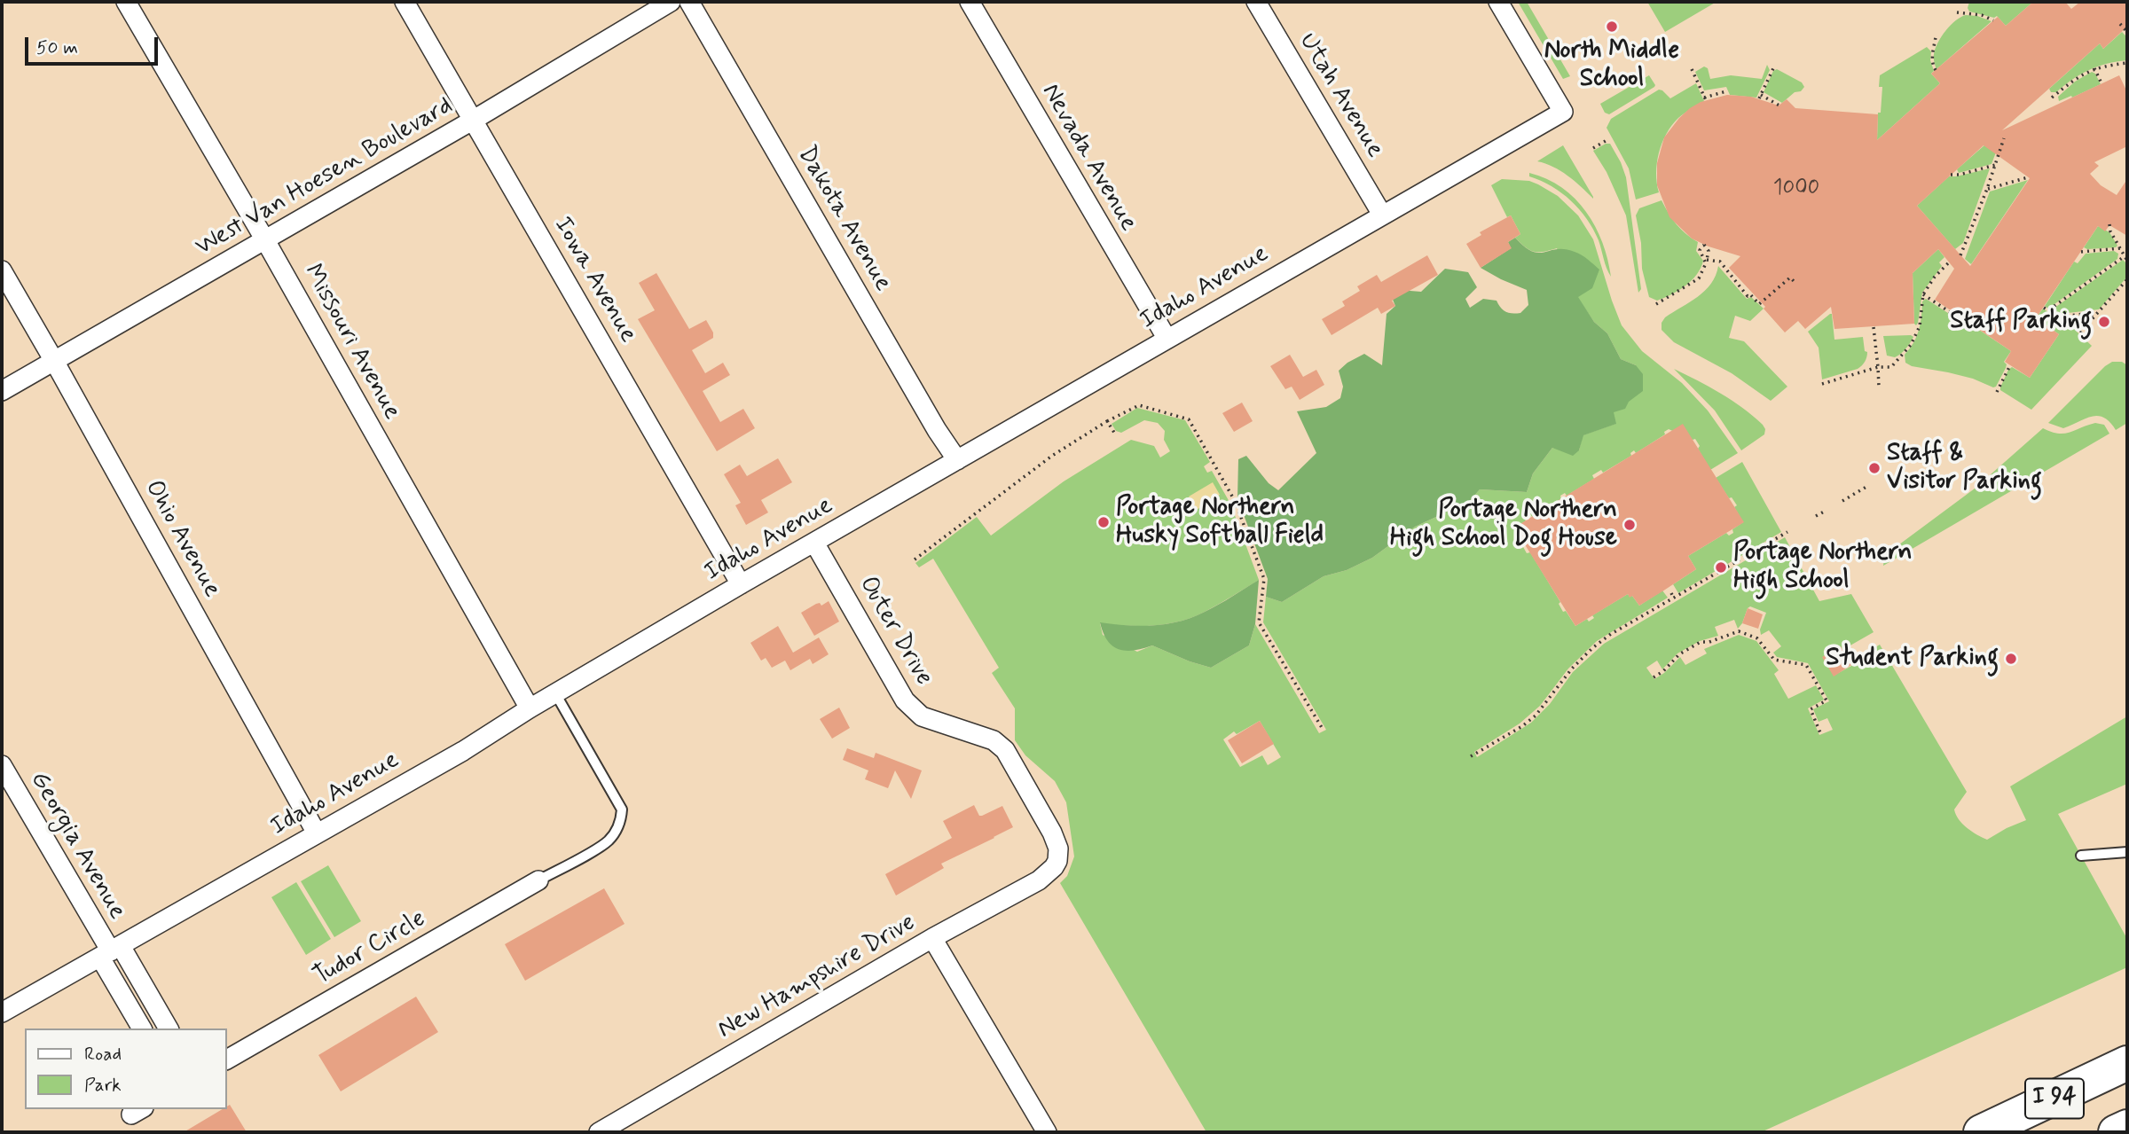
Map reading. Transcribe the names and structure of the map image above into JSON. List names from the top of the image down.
{
  "streets": {
    "highway": ["I 94"],
    "street": [
      "Utah Avenue",
      "Nevada Avenue",
      "West Van Hoesen Boulevard",
      "Dakota Avenue",
      "Iowa Avenue",
      "Idaho Avenue",
      "Missouri Avenue",
      "Ohio Avenue",
      "Outer Drive",
      "Georgia Avenue",
      "Tudor Circle",
      "New Hampshire Drive"
    ]
  },
  "crossings": [
    ["Utah Avenue", "Idaho Avenue"],
    ["Nevada Avenue", "Idaho Avenue"],
    ["West Van Hoesen Boulevard", "Iowa Avenue"],
    ["West Van Hoesen Boulevard", "Missouri Avenue"],
    ["West Van Hoesen Boulevard", "Ohio Avenue"],
    ["Dakota Avenue", "Idaho Avenue"],
    ["Iowa Avenue", "Idaho Avenue"],
    ["Idaho Avenue", "Missouri Avenue"],
    ["Idaho Avenue", "Ohio Avenue"],
    ["Idaho Avenue", "Outer Drive"],
    ["Idaho Avenue", "Georgia Avenue"],
    ["Outer Drive", "New Hampshire Drive"]
  ],
  "places": [
    "North Middle School",
    "Staff Parking",
    "Staff & Visitor Parking",
    "Portage Northern Husky Softball Field",
    "Portage Northern High School Dog House",
    "Portage Northern High School",
    "Student Parking"
  ],
  "house_numbers": ["1000"],
  "legend": ["Road", "Park"],
  "scale_bar": "50 m"
}
